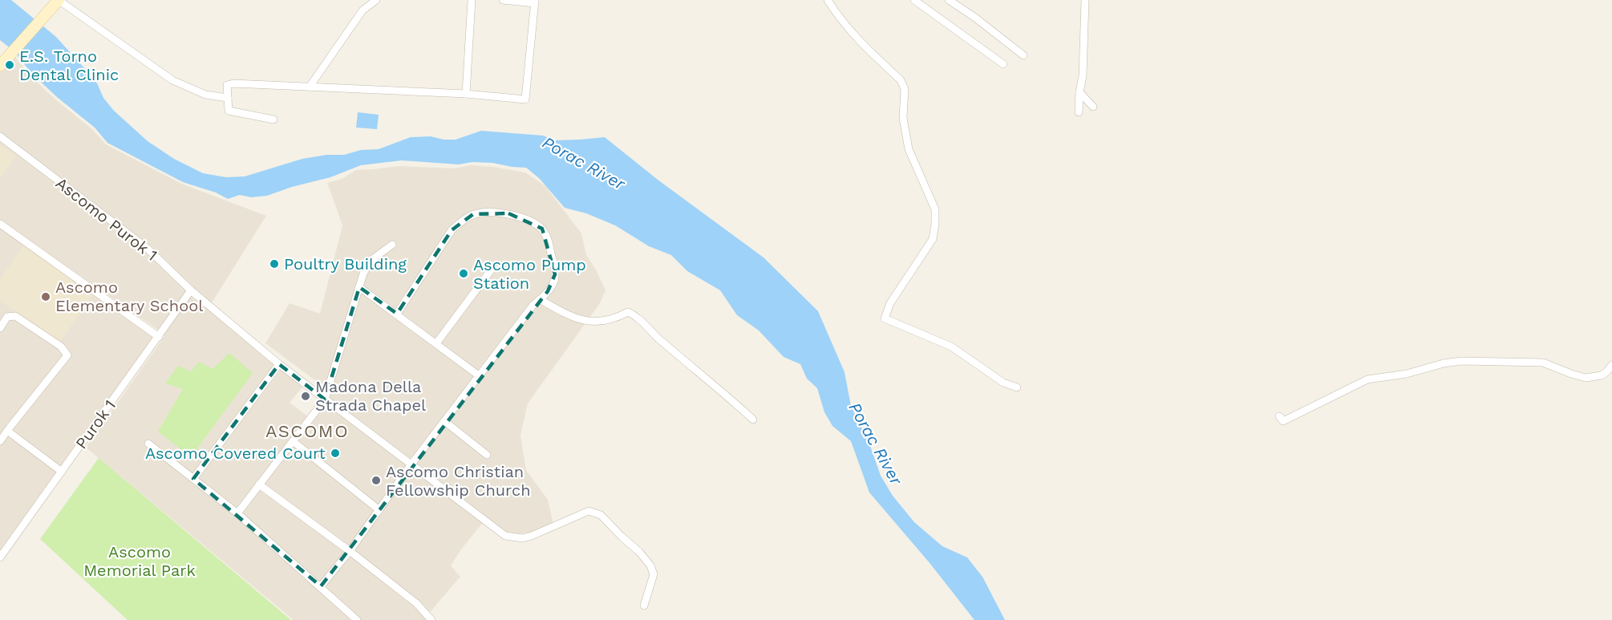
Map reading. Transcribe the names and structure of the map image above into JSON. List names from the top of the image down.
{
  "streets": {
    "street": ["Ascomo Purok 1", "Purok 1"]
  },
  "crossings": [
    ["Ascomo Purok 1", "Purok 1"]
  ],
  "districts": ["ASCOMO"],
  "water": ["Porac River"],
  "parks": ["Ascomo Memorial Park"],
  "places": [
    "E.S. Torno Dental Clinic",
    "Poultry Building",
    "Ascomo Pump Station",
    "Ascomo Elementary School",
    "Madona Della Strada Chapel",
    "Ascomo Covered Court",
    "Ascomo Christian Fellowship Church"
  ]
}
